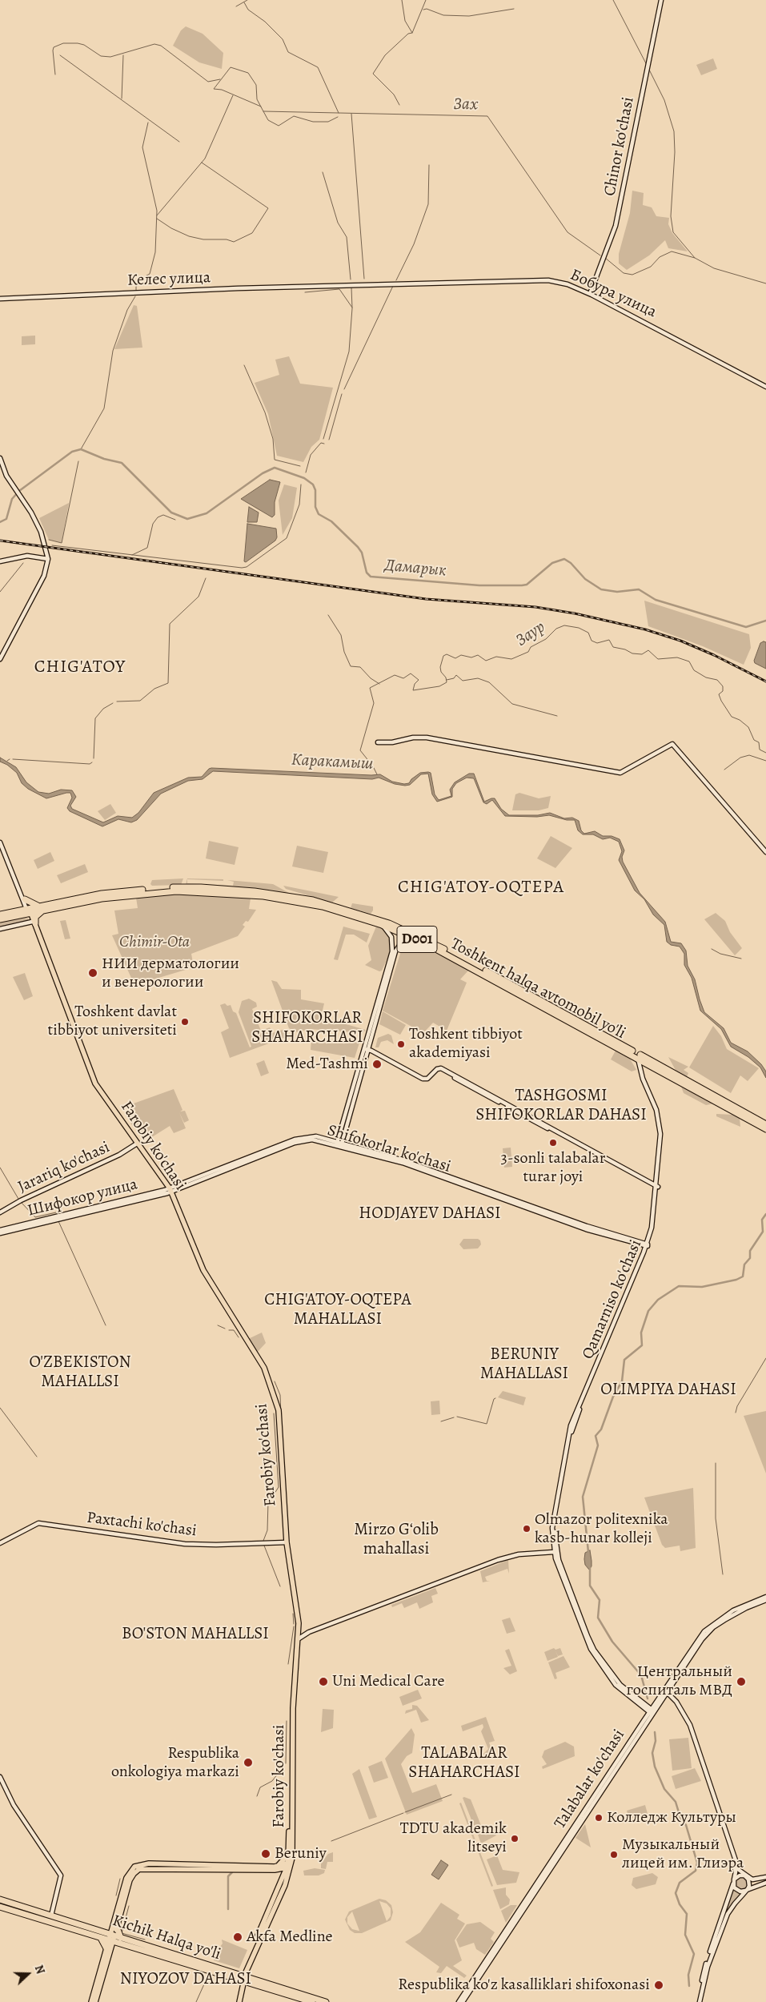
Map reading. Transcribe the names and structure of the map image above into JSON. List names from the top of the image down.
{
  "streets": {
    "highway": ["D001", "Toshkent halqa avtomobil yo'li", "Kichik Halqa yo'li"],
    "main road": [
      "Chinor ko'chasi",
      "Келес улица",
      "Бобура улица",
      "Farobiy ko'chasi",
      "Shifokorlar ko'chasi",
      "Jarariq ko'chasi",
      "Шифокор улица",
      "Qamarniso ko'chasi",
      "Paxtachi ko'chasi",
      "Talabalar ko'chasi"
    ]
  },
  "crossings": [
    ["Chinor ko'chasi", "Бобура улица"],
    ["Келес улица", "Бобура улица"],
    ["Toshkent halqa avtomobil yo'li", "Farobiy ko'chasi"],
    ["Toshkent halqa avtomobil yo'li", "Qamarniso ko'chasi"],
    ["Farobiy ko'chasi", "Shifokorlar ko'chasi"],
    ["Farobiy ko'chasi", "Jarariq ko'chasi"],
    ["Farobiy ko'chasi", "Шифокор улица"],
    ["Farobiy ko'chasi", "Paxtachi ko'chasi"],
    ["Farobiy ko'chasi", "Kichik Halqa yo'li"],
    ["Shifokorlar ko'chasi", "Шифокор улица"],
    ["Shifokorlar ko'chasi", "Qamarniso ko'chasi"],
    ["Qamarniso ko'chasi", "Talabalar ko'chasi"]
  ],
  "districts": [
    "CHIG'ATOY",
    "CHIG'ATOY-OQTEPA",
    "SHIFOKORLAR SHAHARCHASI",
    "TASHGOSMI SHIFOKORLAR DAHASI",
    "HODJAYEV DAHASI",
    "CHIG'ATOY-OQTEPA MAHALLASI",
    "BERUNIY MAHALLASI",
    "O'ZBEKISTON MAHALLSI",
    "OLIMPIYA DAHASI",
    "Mirzo Gʻolib mahallasi",
    "BO'STON MAHALLSI",
    "TALABALAR SHAHARCHASI",
    "NIYOZOV DAHASI"
  ],
  "water": [
    "Зах",
    "Дамарык",
    "Заур",
    "Каракамыш"
  ],
  "parks": ["Chimir-Ota"],
  "places": [
    "НИИ дерматологии и венерологии",
    "Toshkent davlat tibbiyot universiteti",
    "Toshkent tibbiyot akademiyasi",
    "Med-Tashmi",
    "3-sonli talabalar turar joyi",
    "Оlmazor politexnika kasb-hunar kolleji",
    "Uni Medical Care",
    "Центральный госпиталь МВД",
    "Respublika onkologiya markazi",
    "Колледж Культуры",
    "TDTU akademik litseyi",
    "Beruniy",
    "Музыкальный лицей им. Глиэра",
    "Akfa Medline",
    "Respublika ko'z kasalliklari shifoxonasi"
  ],
  "north": "right"
}
